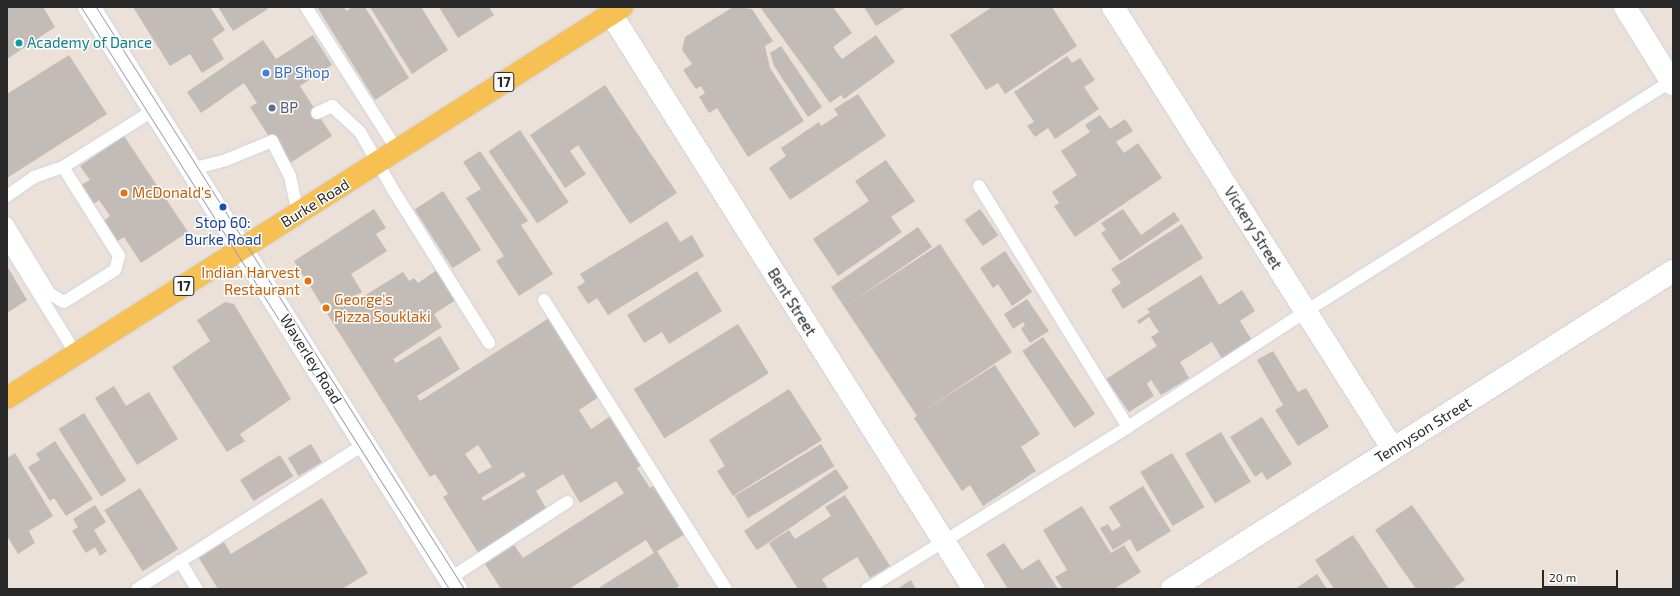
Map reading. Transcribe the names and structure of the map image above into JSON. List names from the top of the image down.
{
  "streets": {
    "main road": ["17", "Burke Road"],
    "street": [
      "Vickery Street",
      "Bent Street",
      "Waverley Road",
      "Tennyson Street"
    ]
  },
  "crossings": [
    ["Burke Road", "Bent Street"],
    ["Burke Road", "Waverley Road"],
    ["Vickery Street", "Tennyson Street"]
  ],
  "places": [
    "Academy of Dance",
    "BP Shop",
    "BP",
    "McDonald's",
    "Stop 60: Burke Road",
    "Indian Harvest Restaurant",
    "George's Pizza Souklaki"
  ],
  "scale_bar": "20 m"
}
